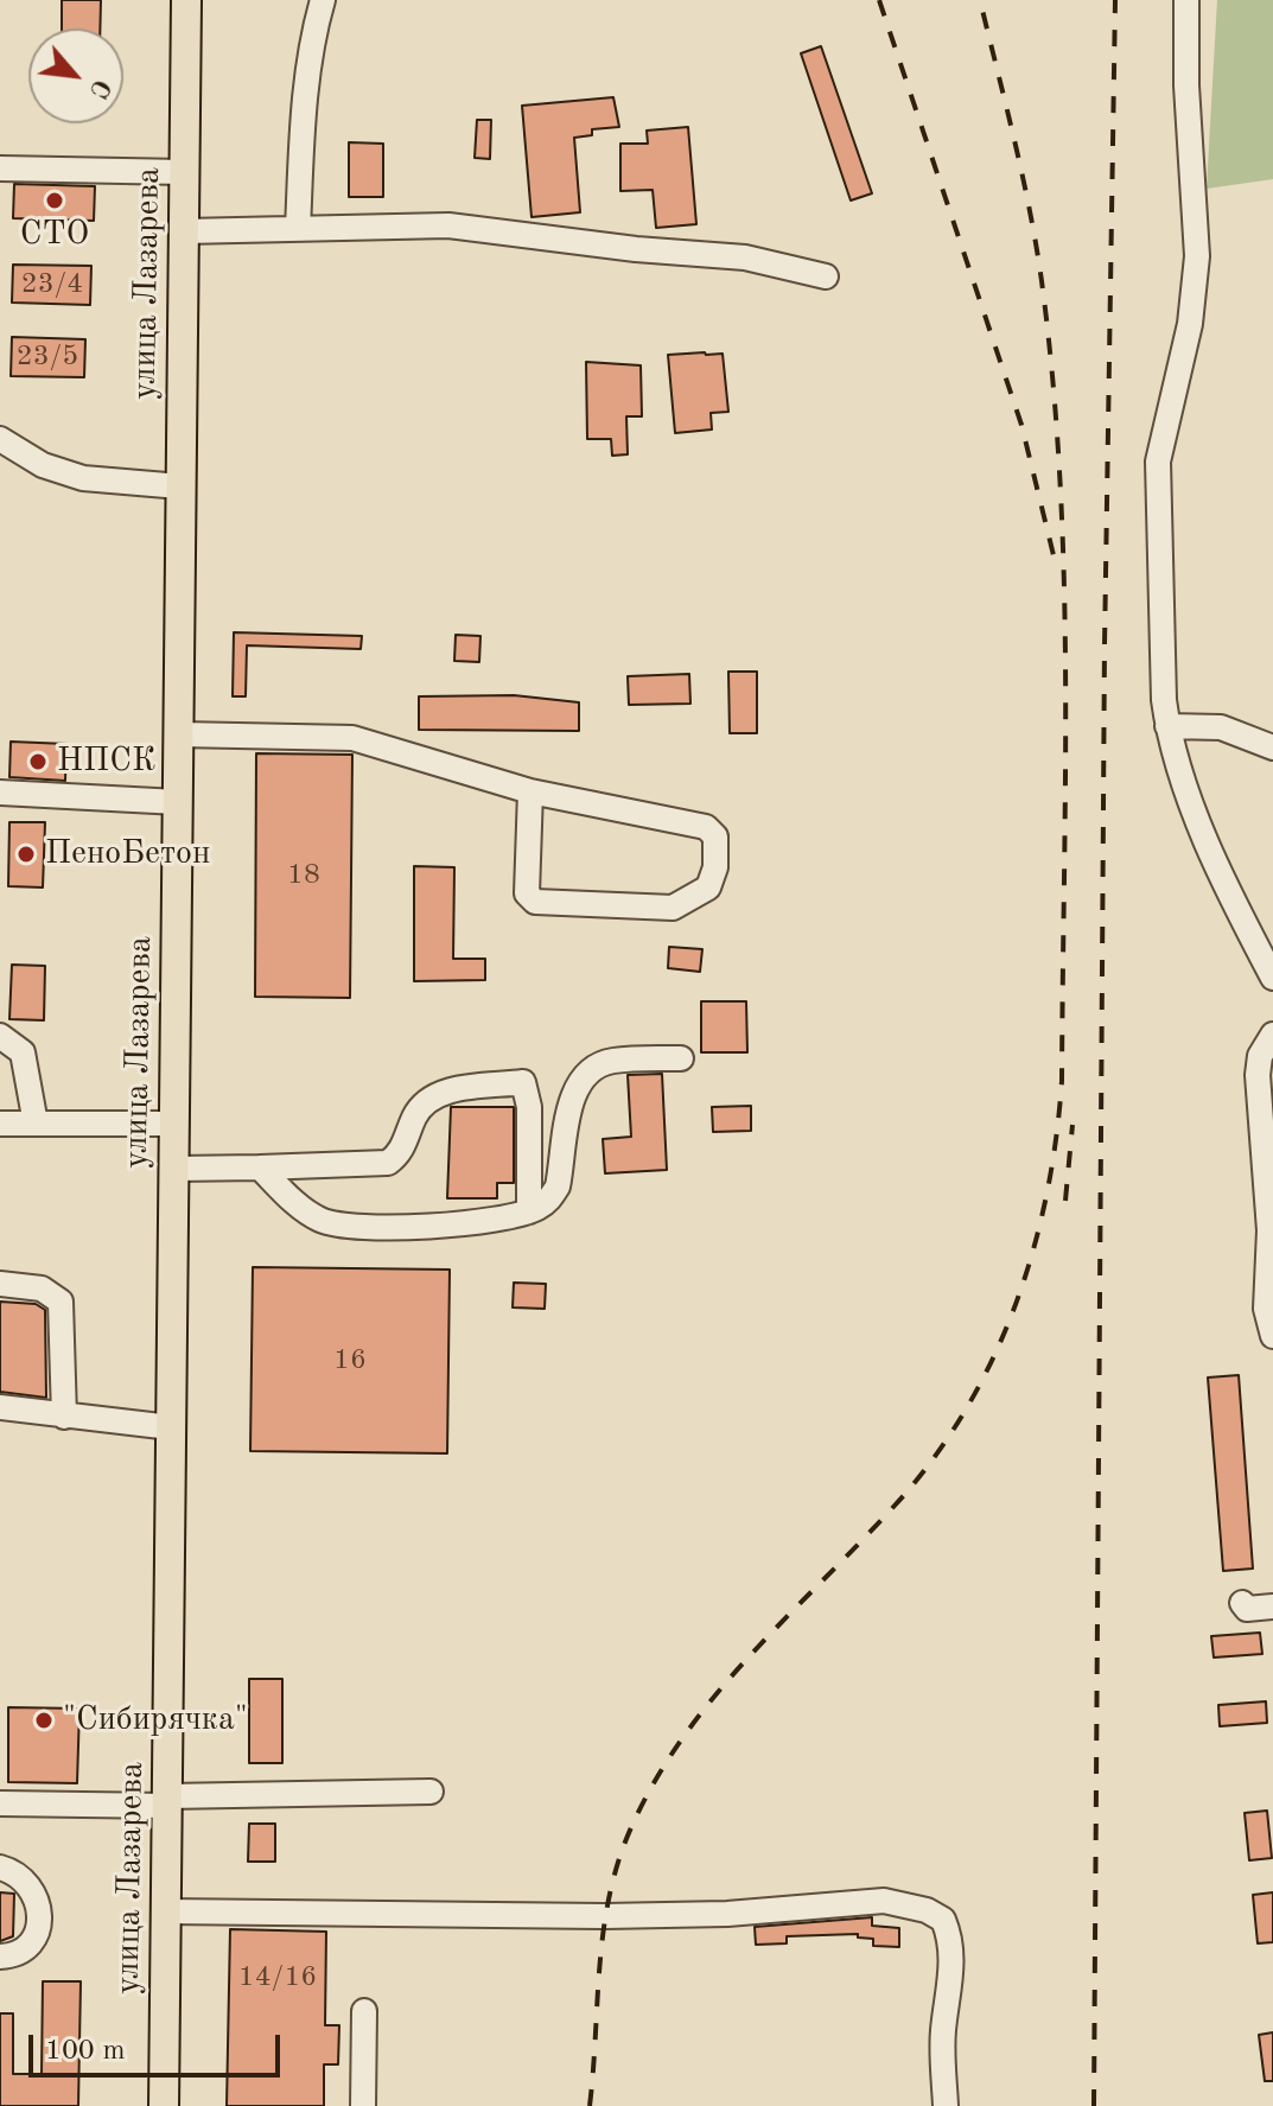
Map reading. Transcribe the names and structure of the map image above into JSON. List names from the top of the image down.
{
  "streets": {
    "main road": ["улица Лазарева"]
  },
  "places": [
    "СТО",
    "НПСК",
    "ПеноБетон",
    "\"Сибирячка\""
  ],
  "house_numbers": [
    "23/4",
    "23/5",
    "18",
    "16",
    "14/16"
  ],
  "scale_bar": "100 m",
  "north": "bottom right"
}
